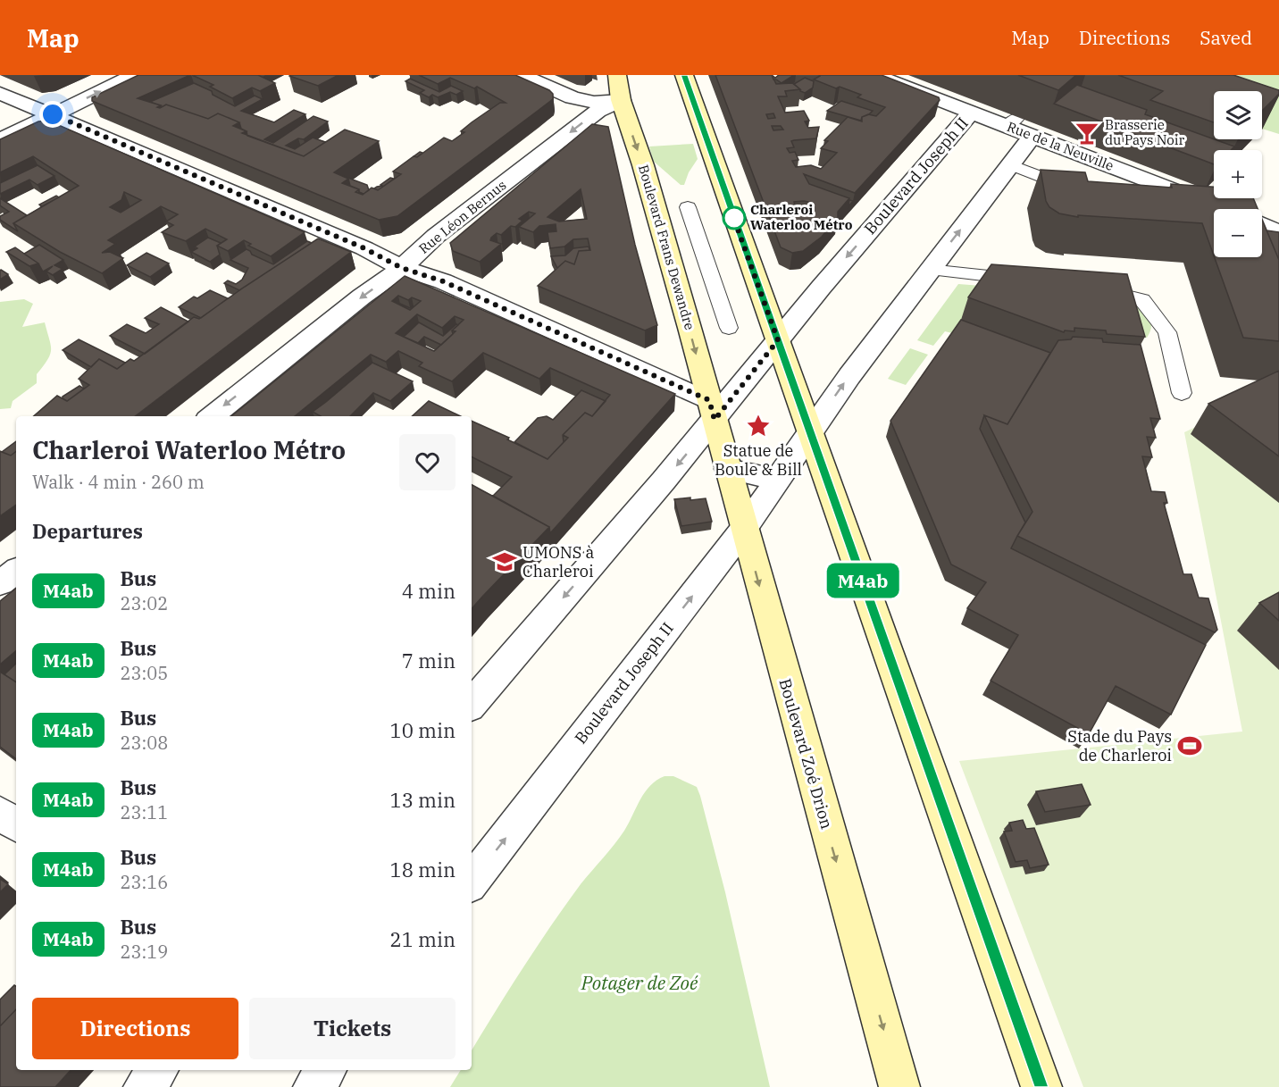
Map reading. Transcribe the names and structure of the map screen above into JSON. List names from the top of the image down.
{
  "streets": {
    "main road": ["Boulevard Frans Dewandre", "Boulevard Zoé Drion"],
    "street": ["Rue de la Neuville", "Boulevard Joseph II", "Rue Léon Bernus"]
  },
  "crossings": [
    ["Rue de la Neuville", "Boulevard Joseph II"],
    ["Boulevard Joseph II", "Boulevard Frans Dewandre"],
    ["Boulevard Joseph II", "Boulevard Zoé Drion"],
    ["Rue Léon Bernus", "Boulevard Frans Dewandre"],
    ["Boulevard Frans Dewandre", "Boulevard Zoé Drion"]
  ],
  "one_way": ["Rue Léon Bernus"],
  "parks": ["Potager de Zoé"],
  "places": {
    "bar": ["Brasserie du Pays Noir"],
    "other": ["Charleroi Waterloo Métro"],
    "place": ["Statue de Boule & Bill"],
    "school or university": ["UMONS à Charleroi"],
    "sports": ["Stade du Pays de Charleroi"]
  },
  "lines": ["bus line M4ab"],
  "page": {
    "header": "Map",
    "nav": ["Map", "Directions", "Saved"],
    "on_map": "M4ab",
    "map_buttons": ["+", "−"],
    "heading": [
      ["Charleroi Waterloo Métro", "Walk · 4 min · 260 m"],
      "Departures"
    ],
    "list": [
      {
        "mark": "M4ab",
        "name": "Bus",
        "note": "23:02",
        "value": "4 min"
      },
      {
        "mark": "M4ab",
        "name": "Bus",
        "note": "23:05",
        "value": "7 min"
      },
      {
        "mark": "M4ab",
        "name": "Bus",
        "note": "23:08",
        "value": "10 min"
      },
      {
        "mark": "M4ab",
        "name": "Bus",
        "note": "23:11",
        "value": "13 min"
      },
      {
        "mark": "M4ab",
        "name": "Bus",
        "note": "23:16",
        "value": "18 min"
      },
      {
        "mark": "M4ab",
        "name": "Bus",
        "note": "23:19",
        "value": "21 min"
      }
    ],
    "buttons": ["Directions", "Tickets"]
  }
}
